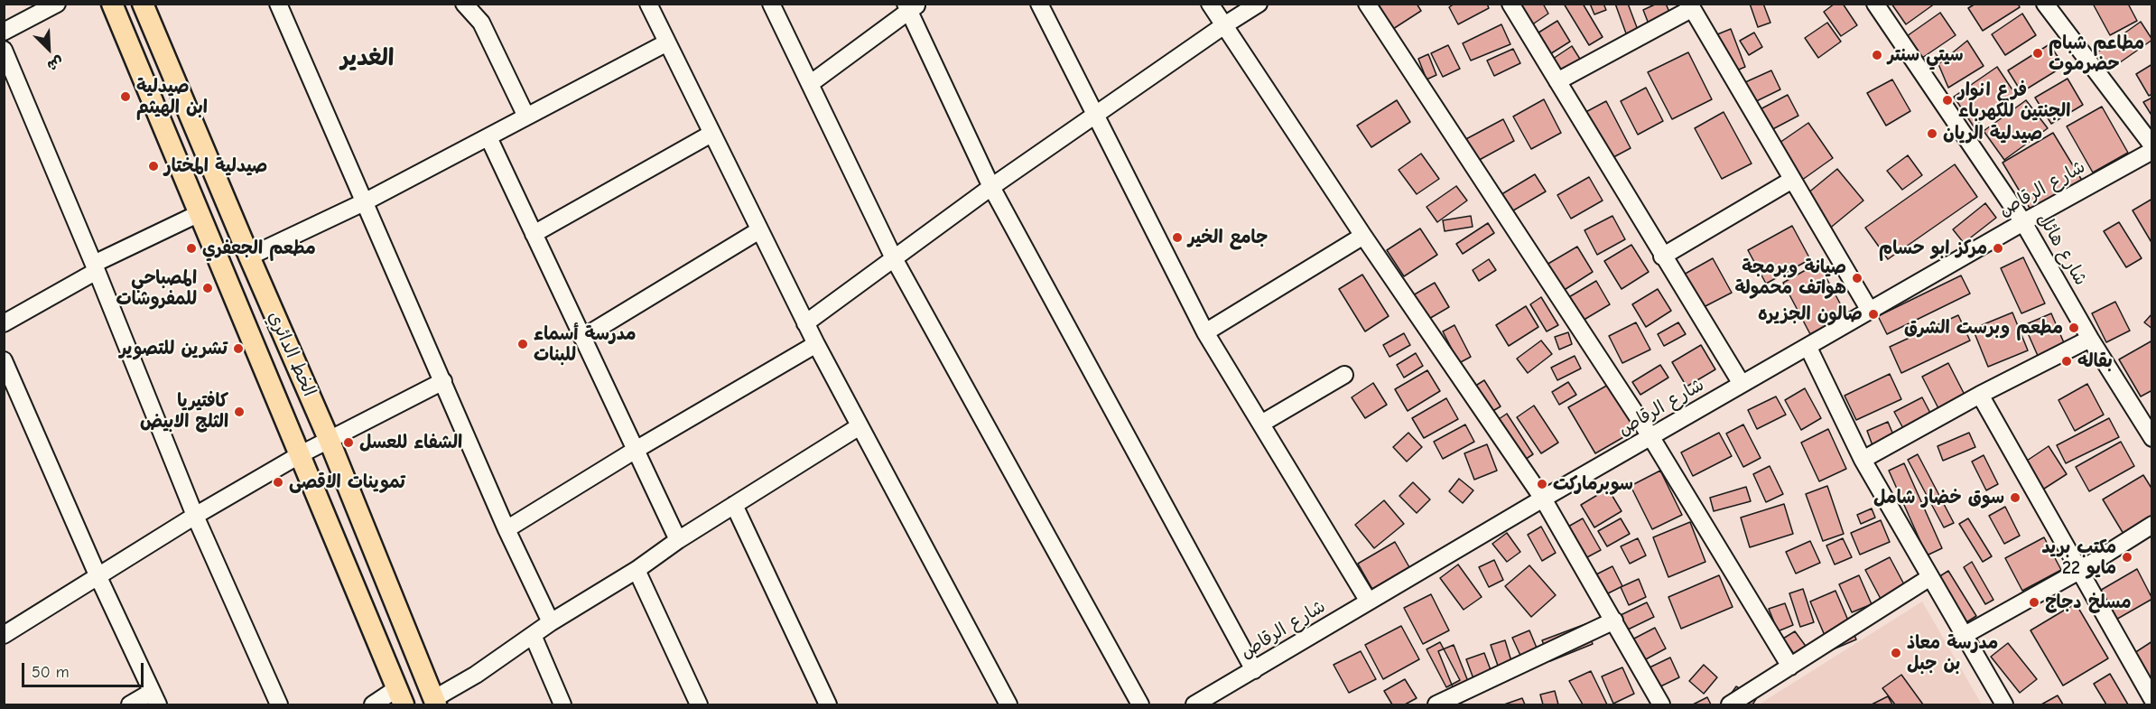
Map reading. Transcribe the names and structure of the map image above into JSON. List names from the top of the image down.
{
  "streets": {
    "main road": ["الخط الدائري"],
    "street": ["شارع الرقاص", "شارع هائل"]
  },
  "crossings": [
    ["شارع الرقاص", "شارع هائل"]
  ],
  "districts": ["الغدير"],
  "places": [
    "مطاعم شبام حضرموت",
    "سيتي سنتر",
    "صيدلية ابن الهيثم",
    "فرع انوار الجنتين للكهرباء",
    "صيدلية الريان",
    "صيدلية المختار",
    "جامع الخير",
    "مطعم الجعفري",
    "مركز ابو حسام",
    "صيانة وبرمجة هواتف محمولة",
    "المصباحي للمفروشات",
    "صالون الجزيره",
    "مطعم وبرست الشرق",
    "مدرسة أسماء للبنات",
    "تشرين للتصوير",
    "بقاله",
    "كافتيريا الثلج الابيض",
    "الشفاء للعسل",
    "تموينات الاقصى",
    "سوبرماركت",
    "سوق خضار شامل",
    "مكتب بريد 22 مايو",
    "مسلخ دجاج",
    "مدرسة معاذ بن جبل"
  ],
  "scale_bar": "50 m",
  "north": "bottom right"
}
